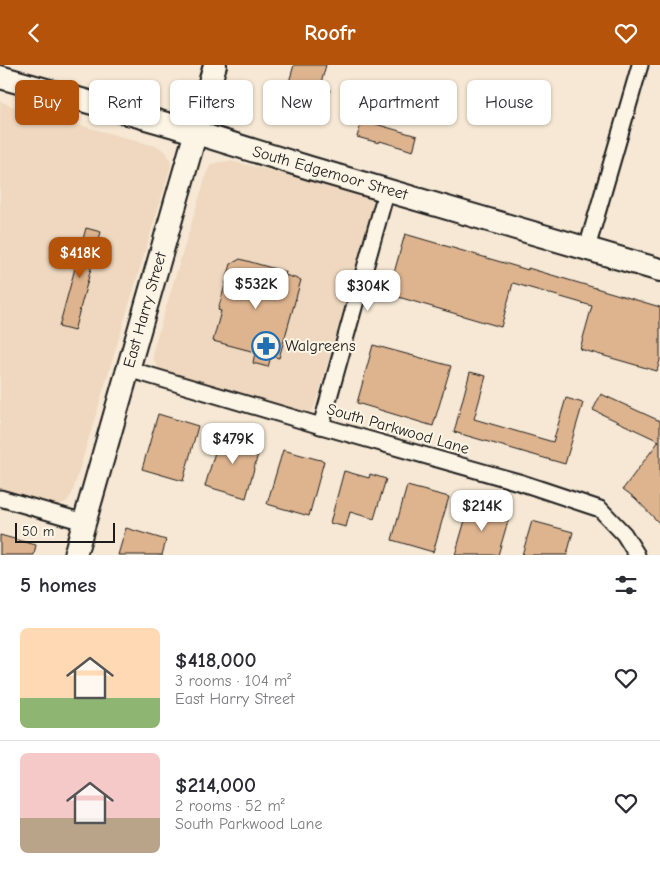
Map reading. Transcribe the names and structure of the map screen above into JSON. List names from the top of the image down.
{
  "streets": {
    "street": ["South Edgemoor Street", "East Harry Street", "South Parkwood Lane"]
  },
  "crossings": [
    ["South Edgemoor Street", "East Harry Street"],
    ["East Harry Street", "South Parkwood Lane"]
  ],
  "places": {
    "pharmacy": ["Walgreens"]
  },
  "scale_bar": "50 m",
  "page": {
    "header": "Roofr",
    "chip": [
      "Buy",
      "Rent",
      "Filters",
      "New",
      "Apartment",
      "House"
    ],
    "price": [
      "$418K",
      "$532K",
      "$304K",
      "$479K",
      "$214K"
    ],
    "scale": "50 m",
    "heading": "5 homes",
    "list": [
      {
        "name": "$418,000",
        "note": "3 rooms · 104 m² · East Harry Street"
      },
      {
        "name": "$214,000",
        "note": "2 rooms · 52 m² · South Parkwood Lane"
      }
    ]
  }
}
